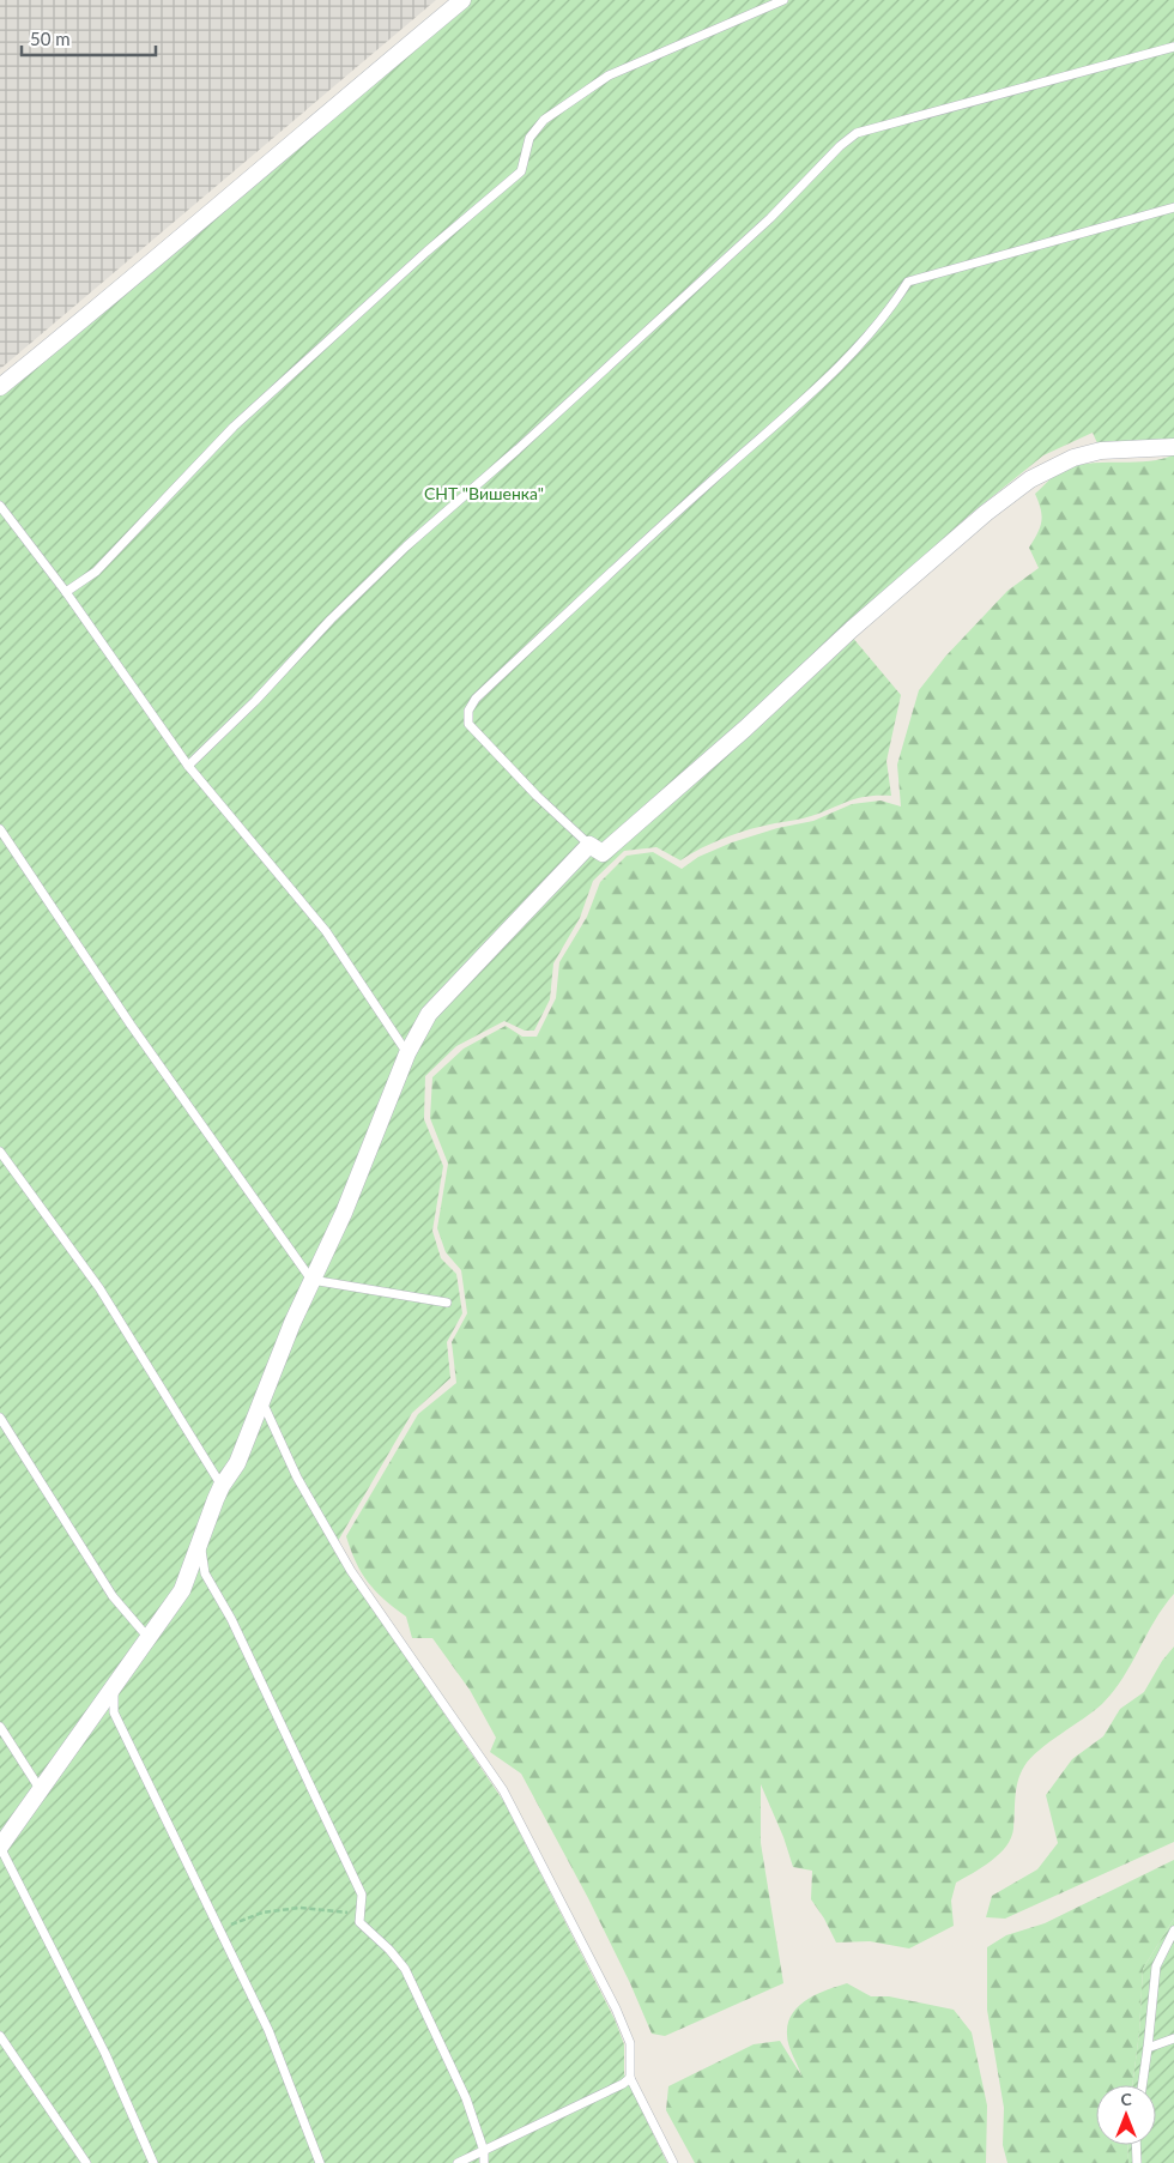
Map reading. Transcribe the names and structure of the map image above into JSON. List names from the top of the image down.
{
  "parks": ["СНТ \"Вишенка\""],
  "scale_bar": "50 m",
  "north": "top"
}
